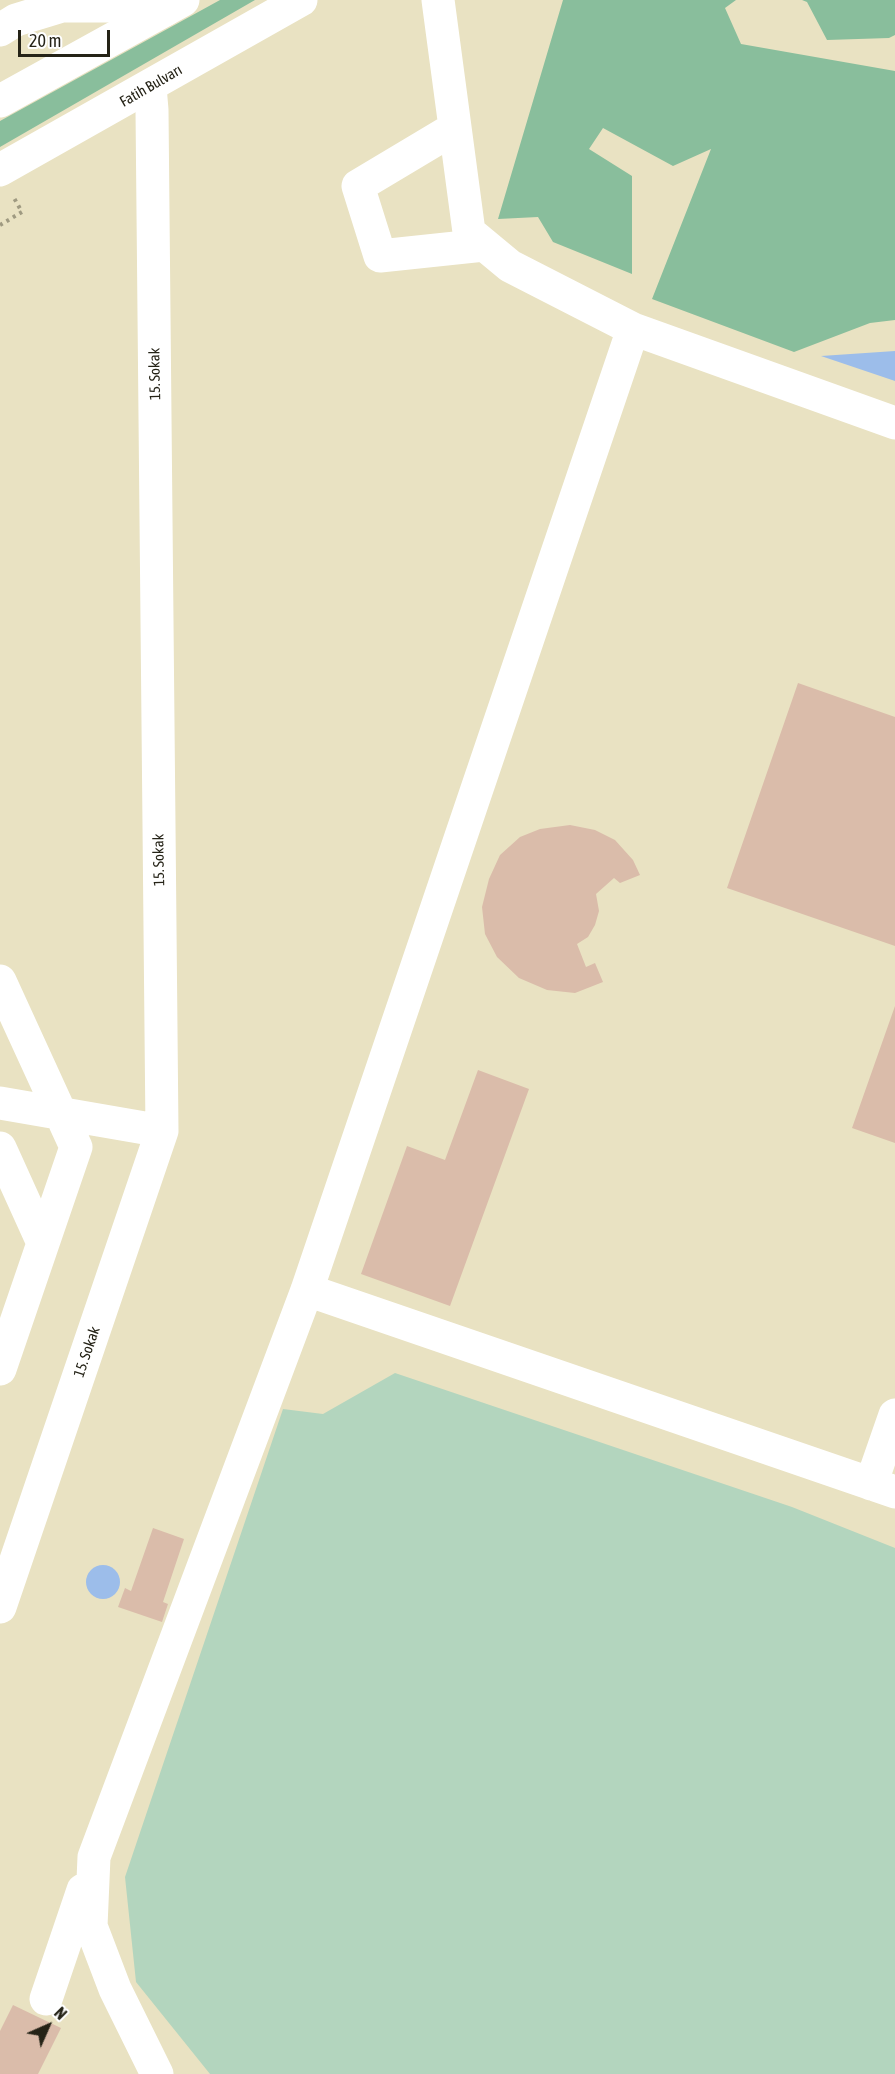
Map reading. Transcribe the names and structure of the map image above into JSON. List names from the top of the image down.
{
  "streets": {
    "street": ["Fatih Bulvarı", "15. Sokak"]
  },
  "crossings": [
    ["Fatih Bulvarı", "15. Sokak"]
  ],
  "scale_bar": "20 m",
  "north": "top right"
}
